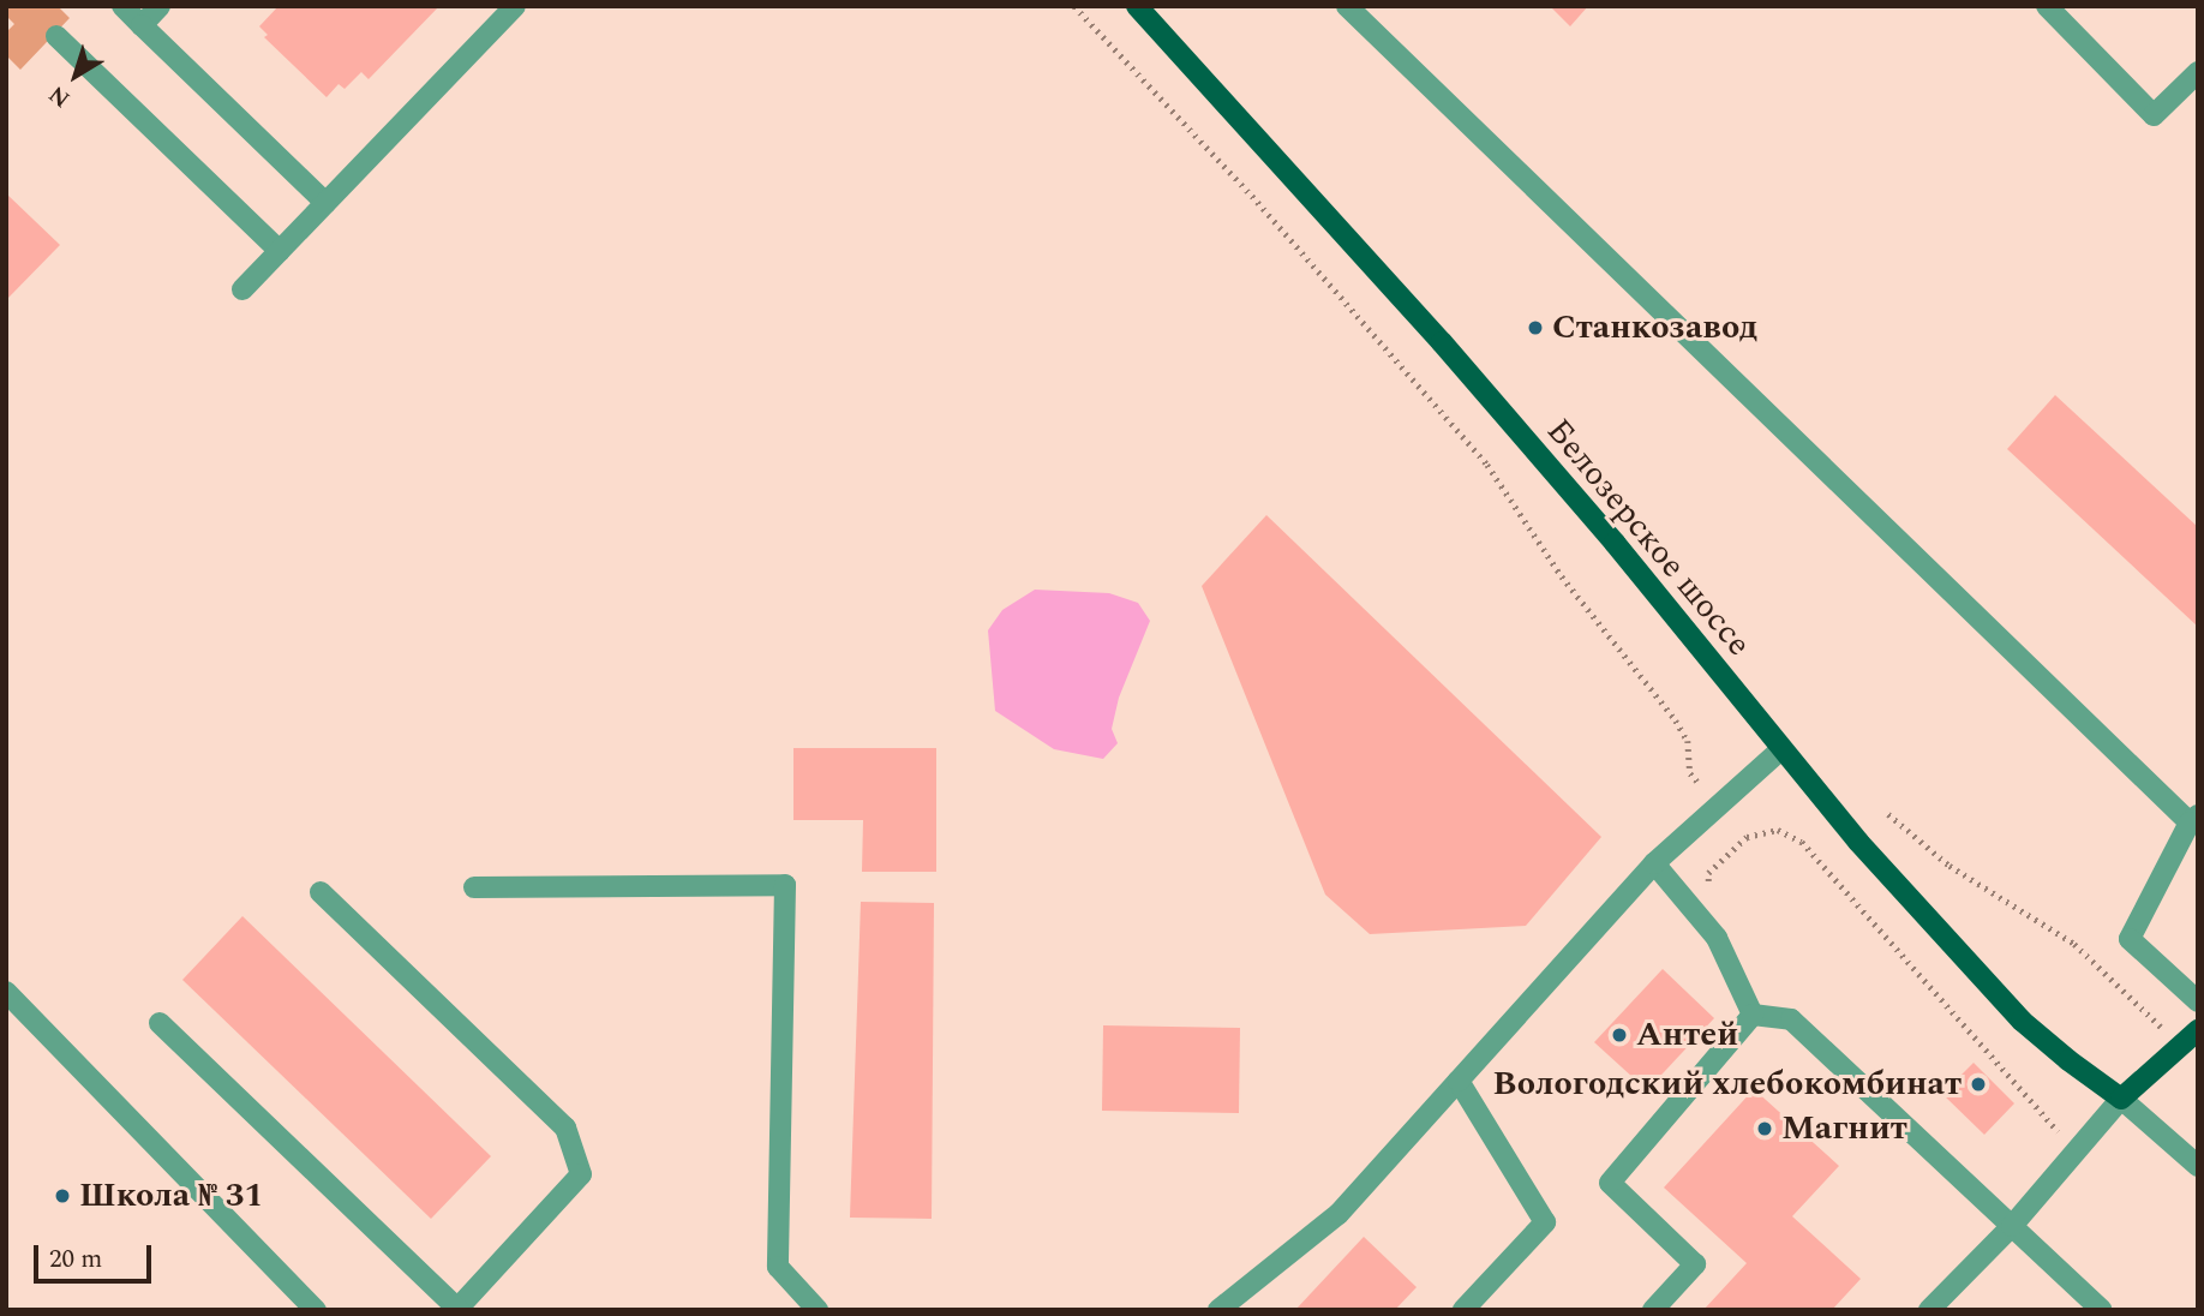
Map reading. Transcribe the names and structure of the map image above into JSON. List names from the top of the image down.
{
  "streets": {
    "main road": ["Белозерское шоссе"]
  },
  "places": [
    "Станкозавод",
    "Антей",
    "Вологодский хлебокомбинат",
    "Магнит",
    "Школа № 31"
  ],
  "scale_bar": "20 m",
  "north": "bottom left"
}
